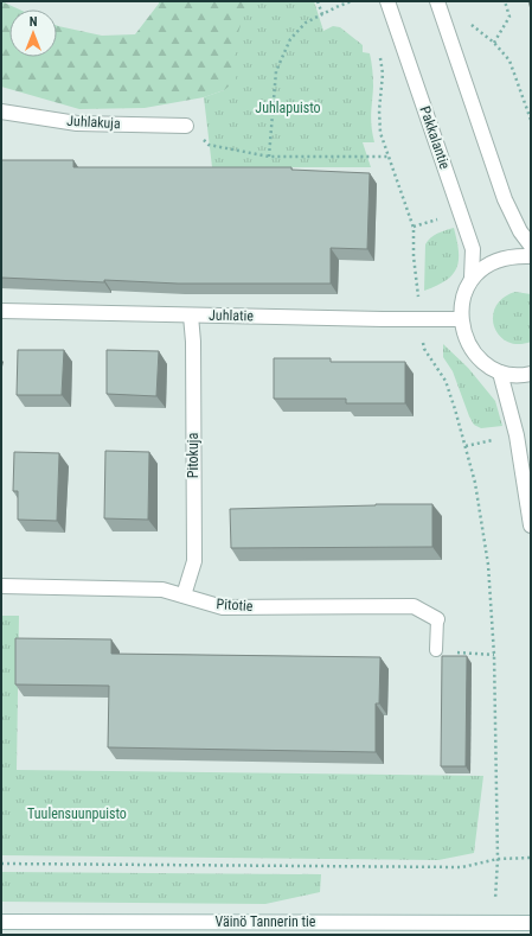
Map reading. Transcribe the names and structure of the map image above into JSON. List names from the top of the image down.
{
  "streets": {
    "street": [
      "Juhlakuja",
      "Pakkalantie",
      "Juhlatie",
      "Pitokuja",
      "Pitotie",
      "Väinö Tannerin tie"
    ]
  },
  "crossings": [
    ["Juhlatie", "Pitokuja"],
    ["Pitokuja", "Pitotie"]
  ],
  "parks": ["Juhlapuisto", "Tuulensuunpuisto"],
  "north": "top"
}
